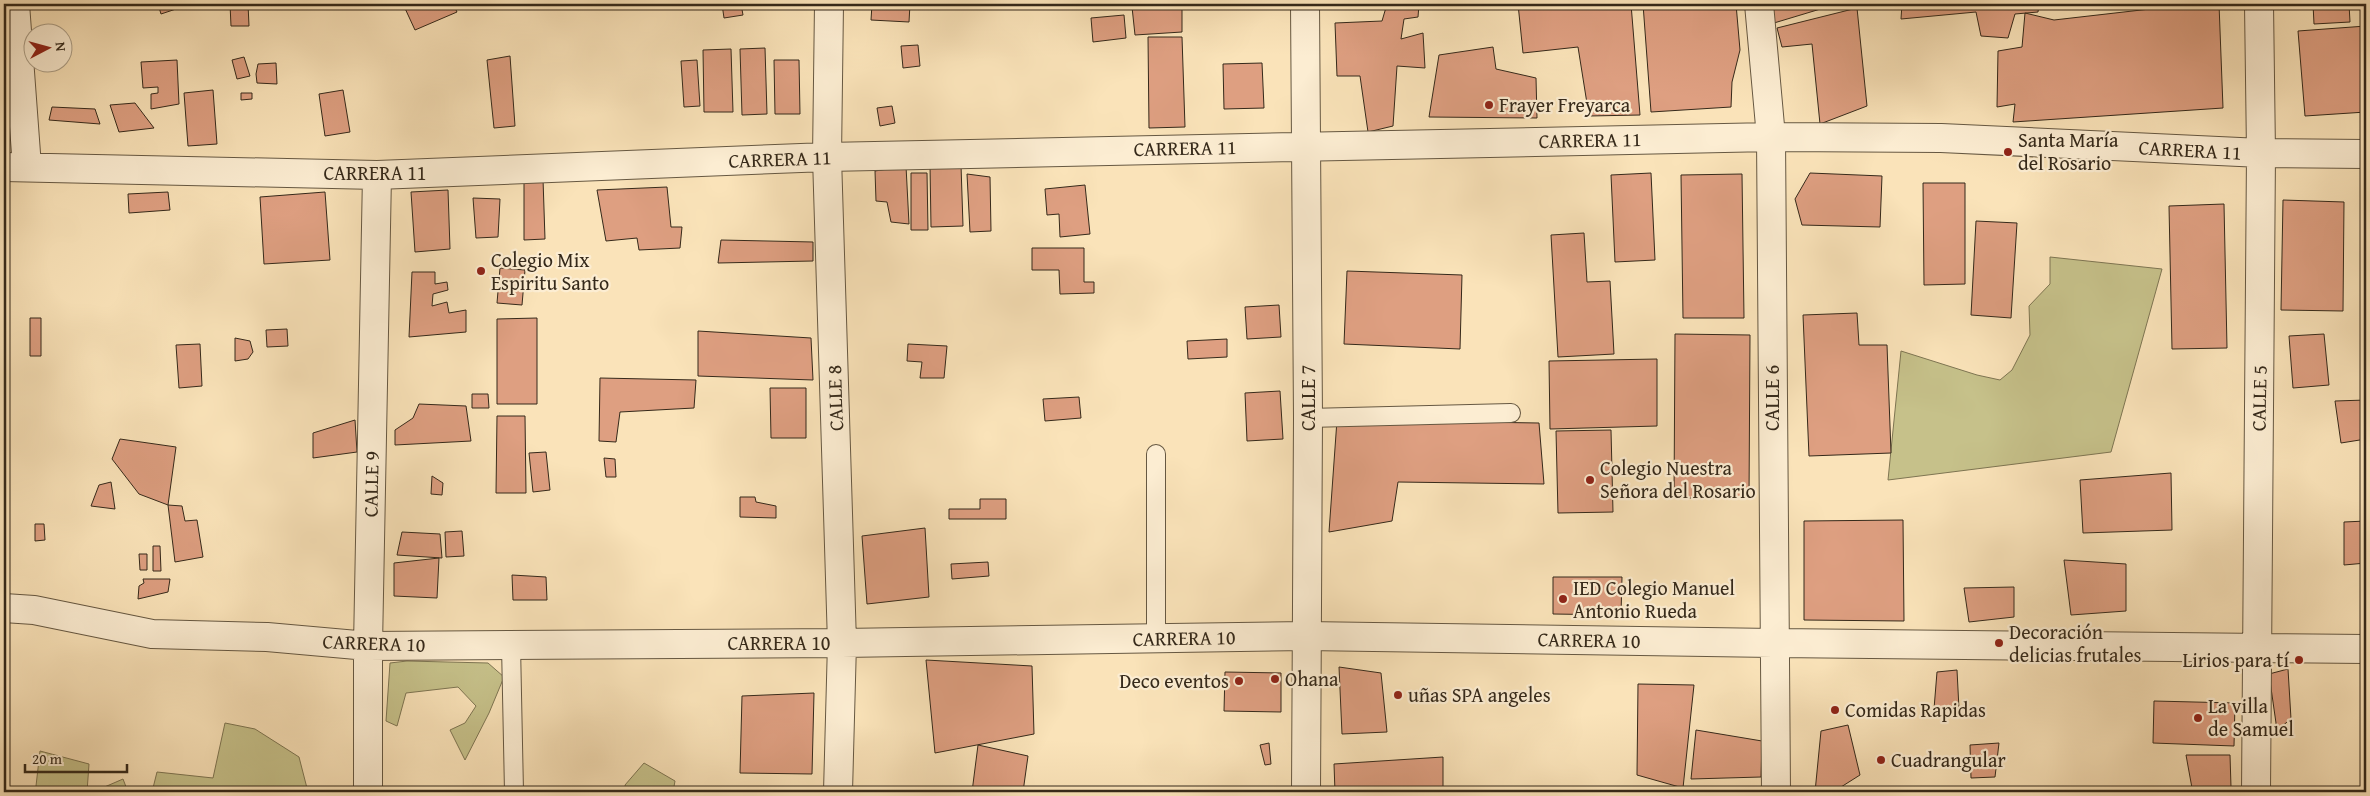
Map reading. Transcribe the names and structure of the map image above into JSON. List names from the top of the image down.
{
  "streets": {
    "street": [
      "CARRERA 11",
      "CALLE 8",
      "CALLE 7",
      "CALLE 6",
      "CALLE 5",
      "CALLE 9",
      "CARRERA 10"
    ]
  },
  "crossings": [
    ["CARRERA 11", "CALLE 8"],
    ["CARRERA 11", "CALLE 7"],
    ["CARRERA 11", "CALLE 6"],
    ["CARRERA 11", "CALLE 5"],
    ["CARRERA 11", "CALLE 9"],
    ["CALLE 8", "CARRERA 10"],
    ["CALLE 7", "CARRERA 10"],
    ["CALLE 6", "CARRERA 10"],
    ["CALLE 5", "CARRERA 10"],
    ["CALLE 9", "CARRERA 10"]
  ],
  "places": [
    "Frayer Freyarca",
    "Santa María del Rosario",
    "Colegio Mix Espiritu Santo",
    "Colegio Nuestra Señora del Rosario",
    "IED Colegio Manuel Antonio Rueda",
    "Decoración delicias frutales",
    "Lirios para tí",
    "Ohana",
    "Deco eventos",
    "uñas SPA angeles",
    "Comidas Rapidas",
    "La villa de Samuel",
    "Cuadrangular"
  ],
  "scale_bar": "20 m",
  "north": "right"
}
